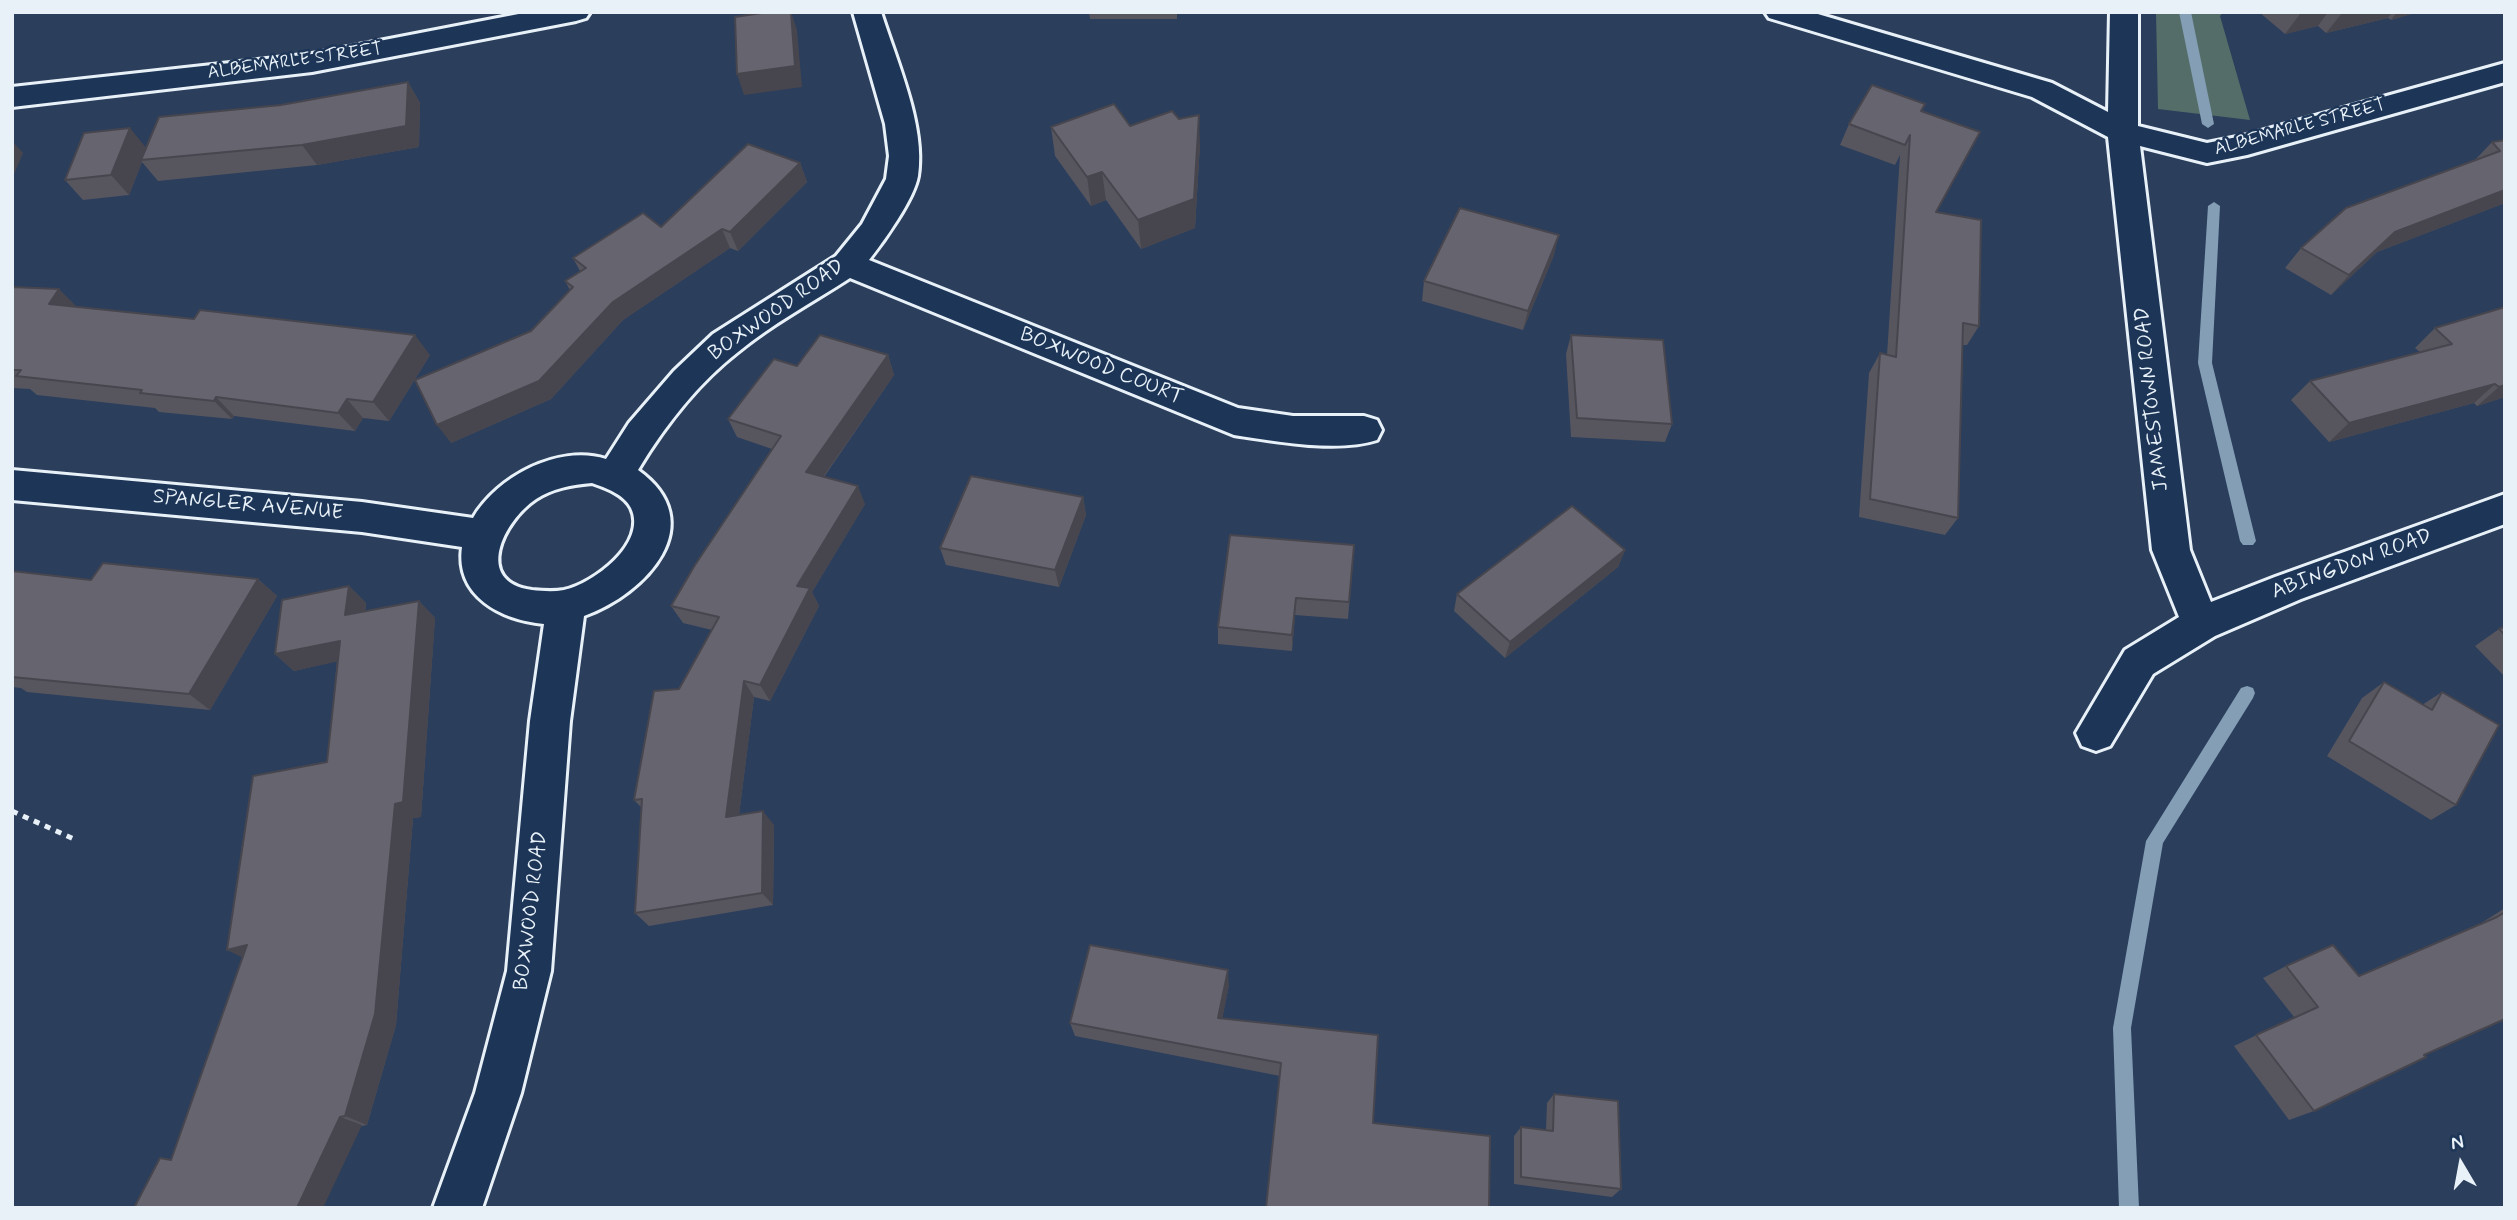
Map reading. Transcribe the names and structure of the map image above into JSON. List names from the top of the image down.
{
  "streets": {
    "street": [
      "ALBEMARLE STREET",
      "BOXWOOD ROAD",
      "BOXWOOD COURT",
      "JAMESTOWN ROAD",
      "SPANGLER AVENUE",
      "ABINGDON ROAD"
    ]
  },
  "crossings": [
    ["ALBEMARLE STREET", "JAMESTOWN ROAD"],
    ["BOXWOOD ROAD", "BOXWOOD COURT"],
    ["BOXWOOD ROAD", "SPANGLER AVENUE"],
    ["JAMESTOWN ROAD", "ABINGDON ROAD"]
  ],
  "north": "top"
}
